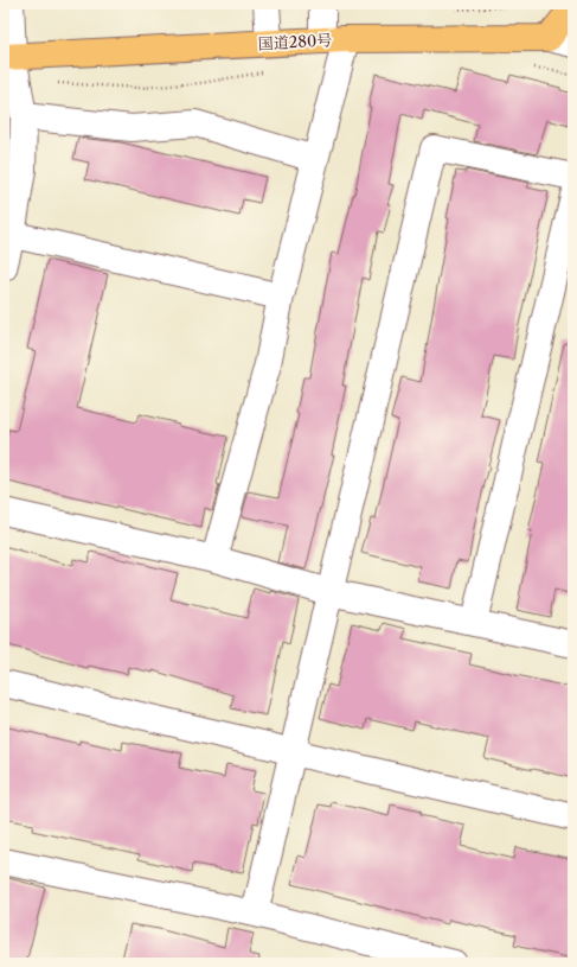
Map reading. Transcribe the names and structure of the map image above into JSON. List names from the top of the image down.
{
  "streets": {
    "highway": ["国道280号"]
  }
}
